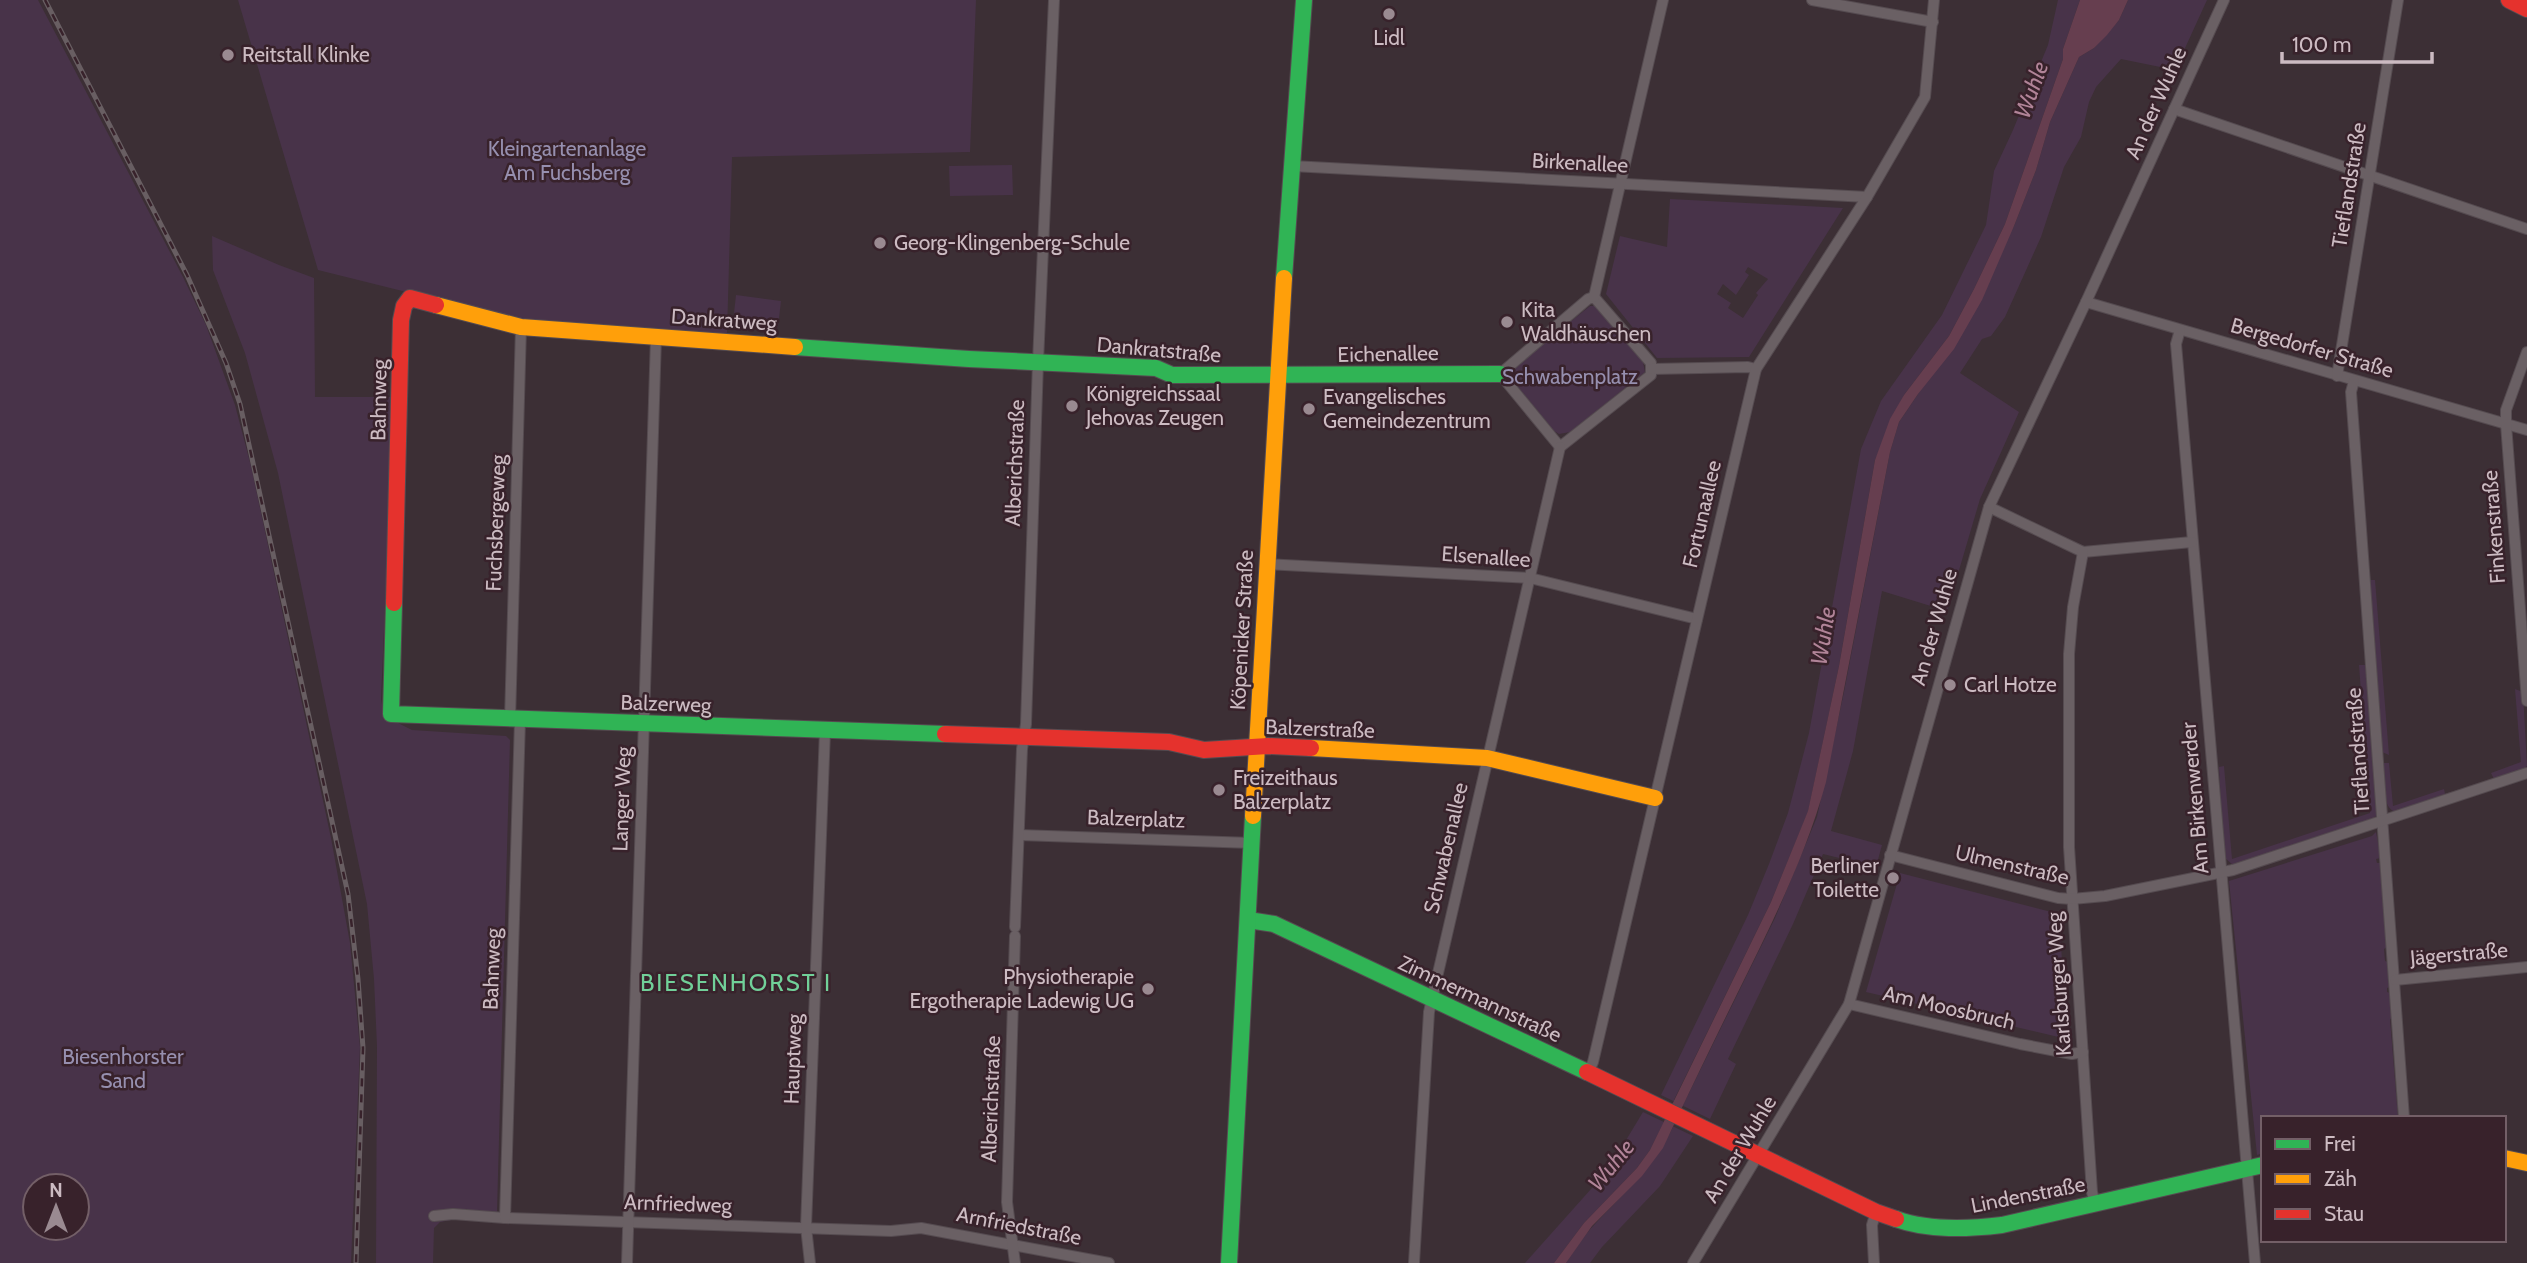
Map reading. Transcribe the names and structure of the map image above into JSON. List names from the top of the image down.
{
  "streets": {
    "street": [
      "An der Wuhle",
      "Birkenallee",
      "Tieflandstraße",
      "Dankratweg",
      "Bergedorfer Straße",
      "Dankratstraße",
      "Eichenallee",
      "Bahnweg",
      "Alberichstraße",
      "Fortunaallee",
      "Fuchsbergeweg",
      "Finkenstraße",
      "Elsenallee",
      "Köpenicker Straße",
      "Balzerweg",
      "Balzerstraße",
      "Am Birkenwerder",
      "Langer Weg",
      "Balzerplatz",
      "Schwabenallee",
      "Ulmenstraße",
      "Jägerstraße",
      "Karlsburger Weg",
      "Zimmermannstraße",
      "Am Moosbruch",
      "Hauptweg",
      "Lindenstraße",
      "Arnfriedweg",
      "Arnfriedstraße"
    ]
  },
  "crossings": [
    ["An der Wuhle", "Bergedorfer Straße"],
    ["An der Wuhle", "Ulmenstraße"],
    ["An der Wuhle", "Am Moosbruch"],
    ["An der Wuhle", "Lindenstraße"],
    ["Birkenallee", "Fortunaallee"],
    ["Birkenallee", "Köpenicker Straße"],
    ["Tieflandstraße", "Bergedorfer Straße"],
    ["Tieflandstraße", "Ulmenstraße"],
    ["Tieflandstraße", "Jägerstraße"],
    ["Dankratweg", "Dankratstraße"],
    ["Dankratweg", "Bahnweg"],
    ["Dankratweg", "Alberichstraße"],
    ["Dankratweg", "Fuchsbergeweg"],
    ["Dankratweg", "Langer Weg"],
    ["Bergedorfer Straße", "Finkenstraße"],
    ["Bergedorfer Straße", "Am Birkenwerder"],
    ["Dankratstraße", "Eichenallee"],
    ["Dankratstraße", "Alberichstraße"],
    ["Dankratstraße", "Köpenicker Straße"],
    ["Eichenallee", "Köpenicker Straße"],
    ["Bahnweg", "Fuchsbergeweg"],
    ["Bahnweg", "Balzerweg"],
    ["Bahnweg", "Arnfriedweg"],
    ["Alberichstraße", "Balzerstraße"],
    ["Alberichstraße", "Balzerplatz"],
    ["Alberichstraße", "Arnfriedstraße"],
    ["Fortunaallee", "Elsenallee"],
    ["Fortunaallee", "Balzerstraße"],
    ["Fortunaallee", "Zimmermannstraße"],
    ["Fuchsbergeweg", "Balzerweg"],
    ["Elsenallee", "Köpenicker Straße"],
    ["Elsenallee", "Schwabenallee"],
    ["Köpenicker Straße", "Balzerstraße"],
    ["Köpenicker Straße", "Balzerplatz"],
    ["Köpenicker Straße", "Zimmermannstraße"],
    ["Balzerweg", "Balzerstraße"],
    ["Balzerweg", "Langer Weg"],
    ["Balzerweg", "Hauptweg"],
    ["Balzerstraße", "Schwabenallee"],
    ["Am Birkenwerder", "Ulmenstraße"],
    ["Am Birkenwerder", "Lindenstraße"],
    ["Langer Weg", "Arnfriedweg"],
    ["Schwabenallee", "Zimmermannstraße"],
    ["Ulmenstraße", "Karlsburger Weg"],
    ["Karlsburger Weg", "Am Moosbruch"],
    ["Karlsburger Weg", "Lindenstraße"],
    ["Zimmermannstraße", "Lindenstraße"],
    ["Hauptweg", "Arnfriedweg"],
    ["Arnfriedweg", "Arnfriedstraße"]
  ],
  "districts": ["BIESENHORST I"],
  "water": ["Wuhle"],
  "parks": ["Kleingartenanlage Am Fuchsberg", "Schwabenplatz", "Biesenhorster Sand"],
  "places": [
    "Lidl",
    "Reitstall Klinke",
    "Georg-Klingenberg-Schule",
    "Kita Waldhäuschen",
    "Königreichssaal Jehovas Zeugen",
    "Evangelisches Gemeindezentrum",
    "Carl Hotze",
    "Freizeithaus Balzerplatz",
    "Berliner Toilette",
    "Physiotherapie Ergotherapie Ladewig UG"
  ],
  "legend": ["Frei", "Zäh", "Stau"],
  "scale_bar": "100 m",
  "north": "top"
}
